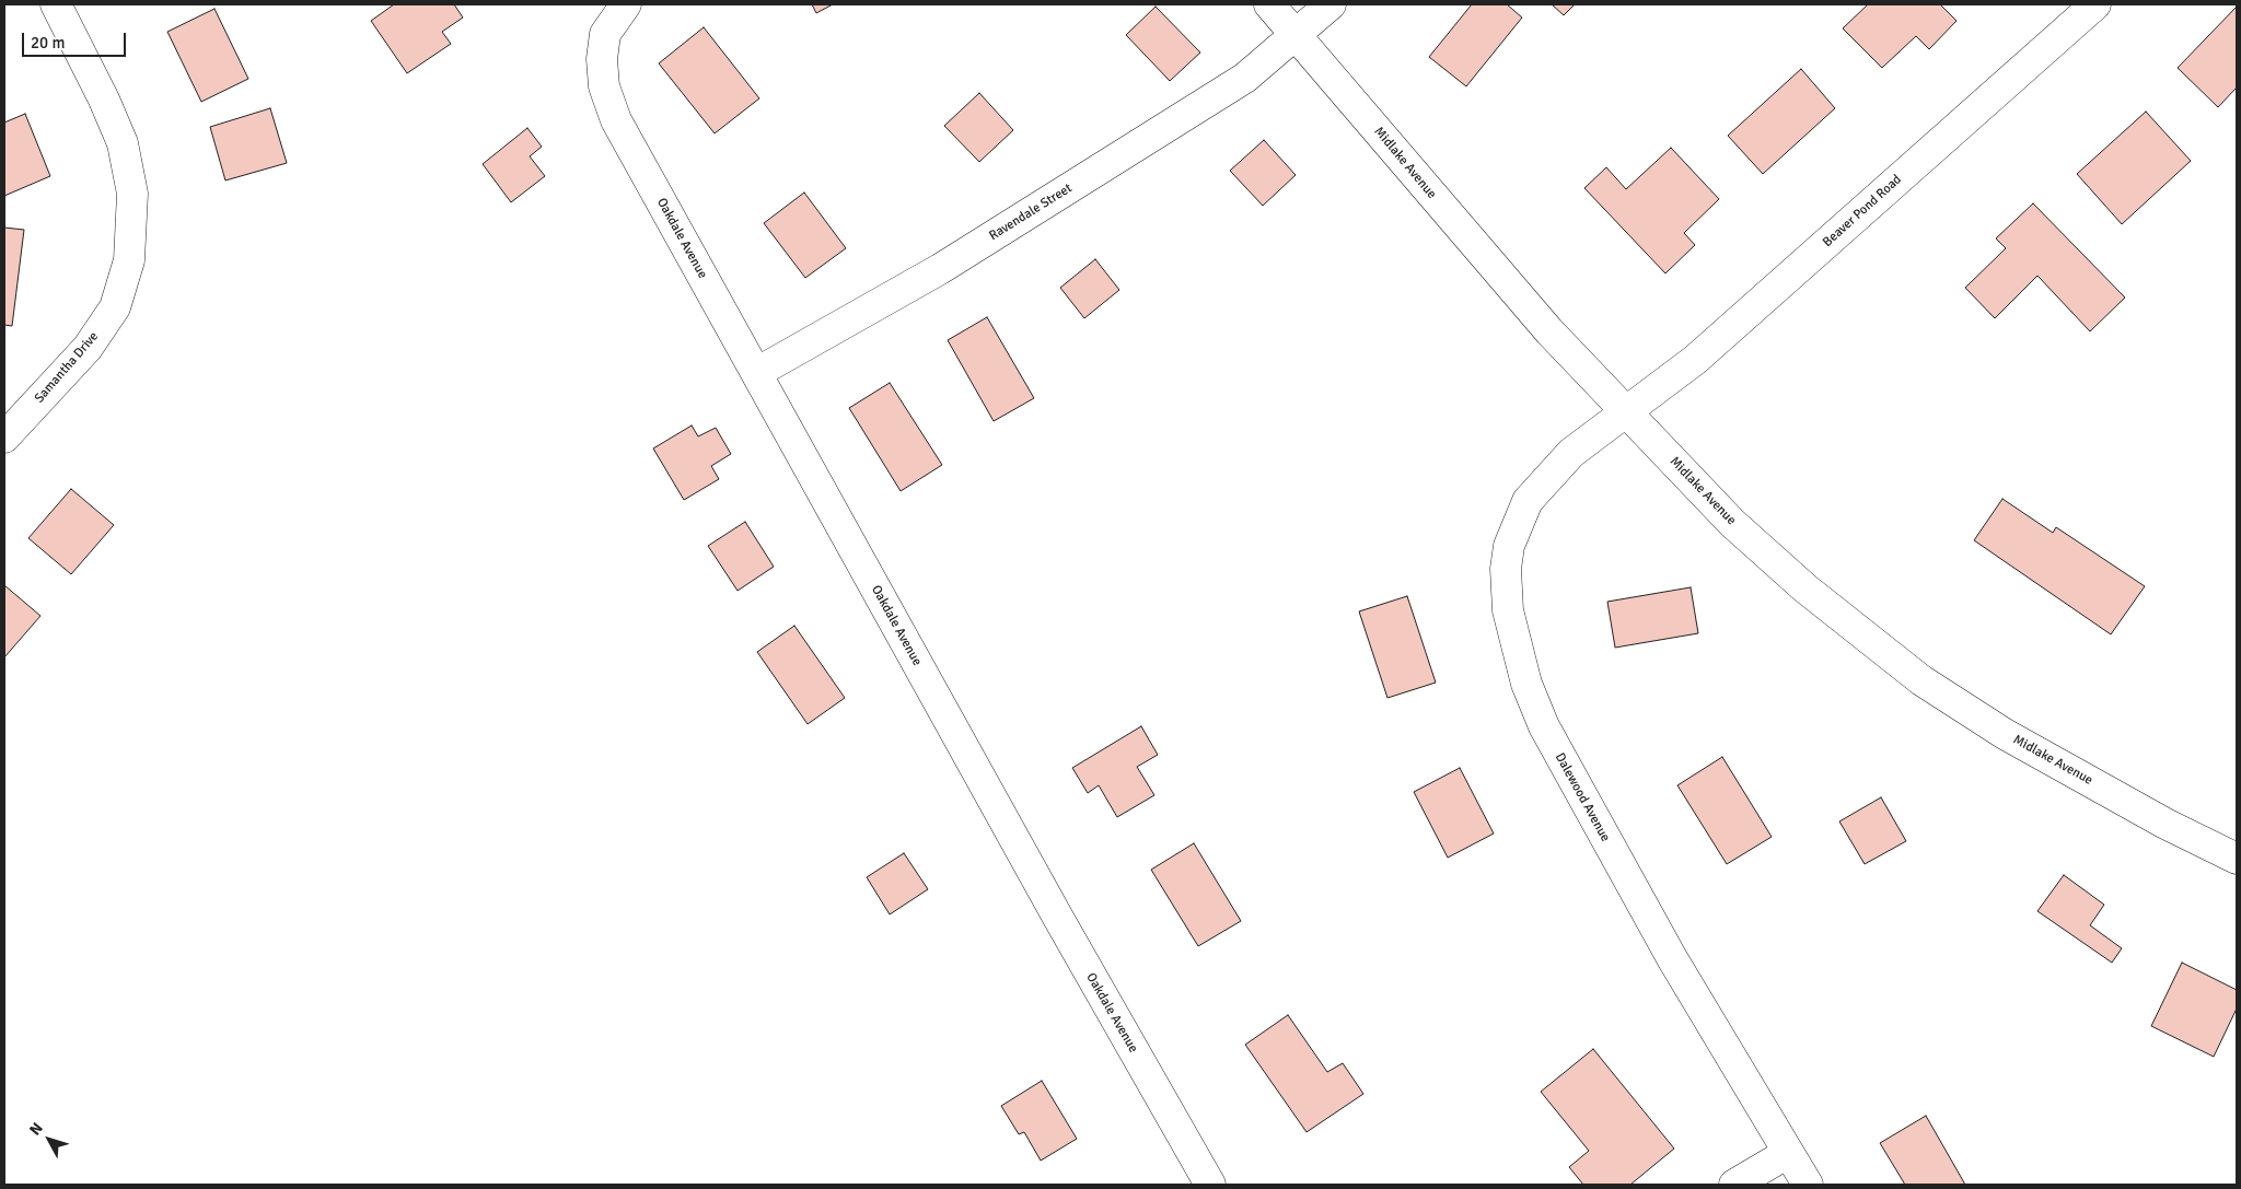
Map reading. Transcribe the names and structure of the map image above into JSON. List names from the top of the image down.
{
  "streets": {
    "street": [
      "Midlake Avenue",
      "Beaver Pond Road",
      "Ravendale Street",
      "Oakdale Avenue",
      "Samantha Drive",
      "Dalewood Avenue"
    ]
  },
  "crossings": [
    ["Midlake Avenue", "Beaver Pond Road"],
    ["Midlake Avenue", "Ravendale Street"],
    ["Midlake Avenue", "Dalewood Avenue"],
    ["Beaver Pond Road", "Dalewood Avenue"],
    ["Ravendale Street", "Oakdale Avenue"]
  ],
  "scale_bar": "20 m",
  "north": "top left"
}
